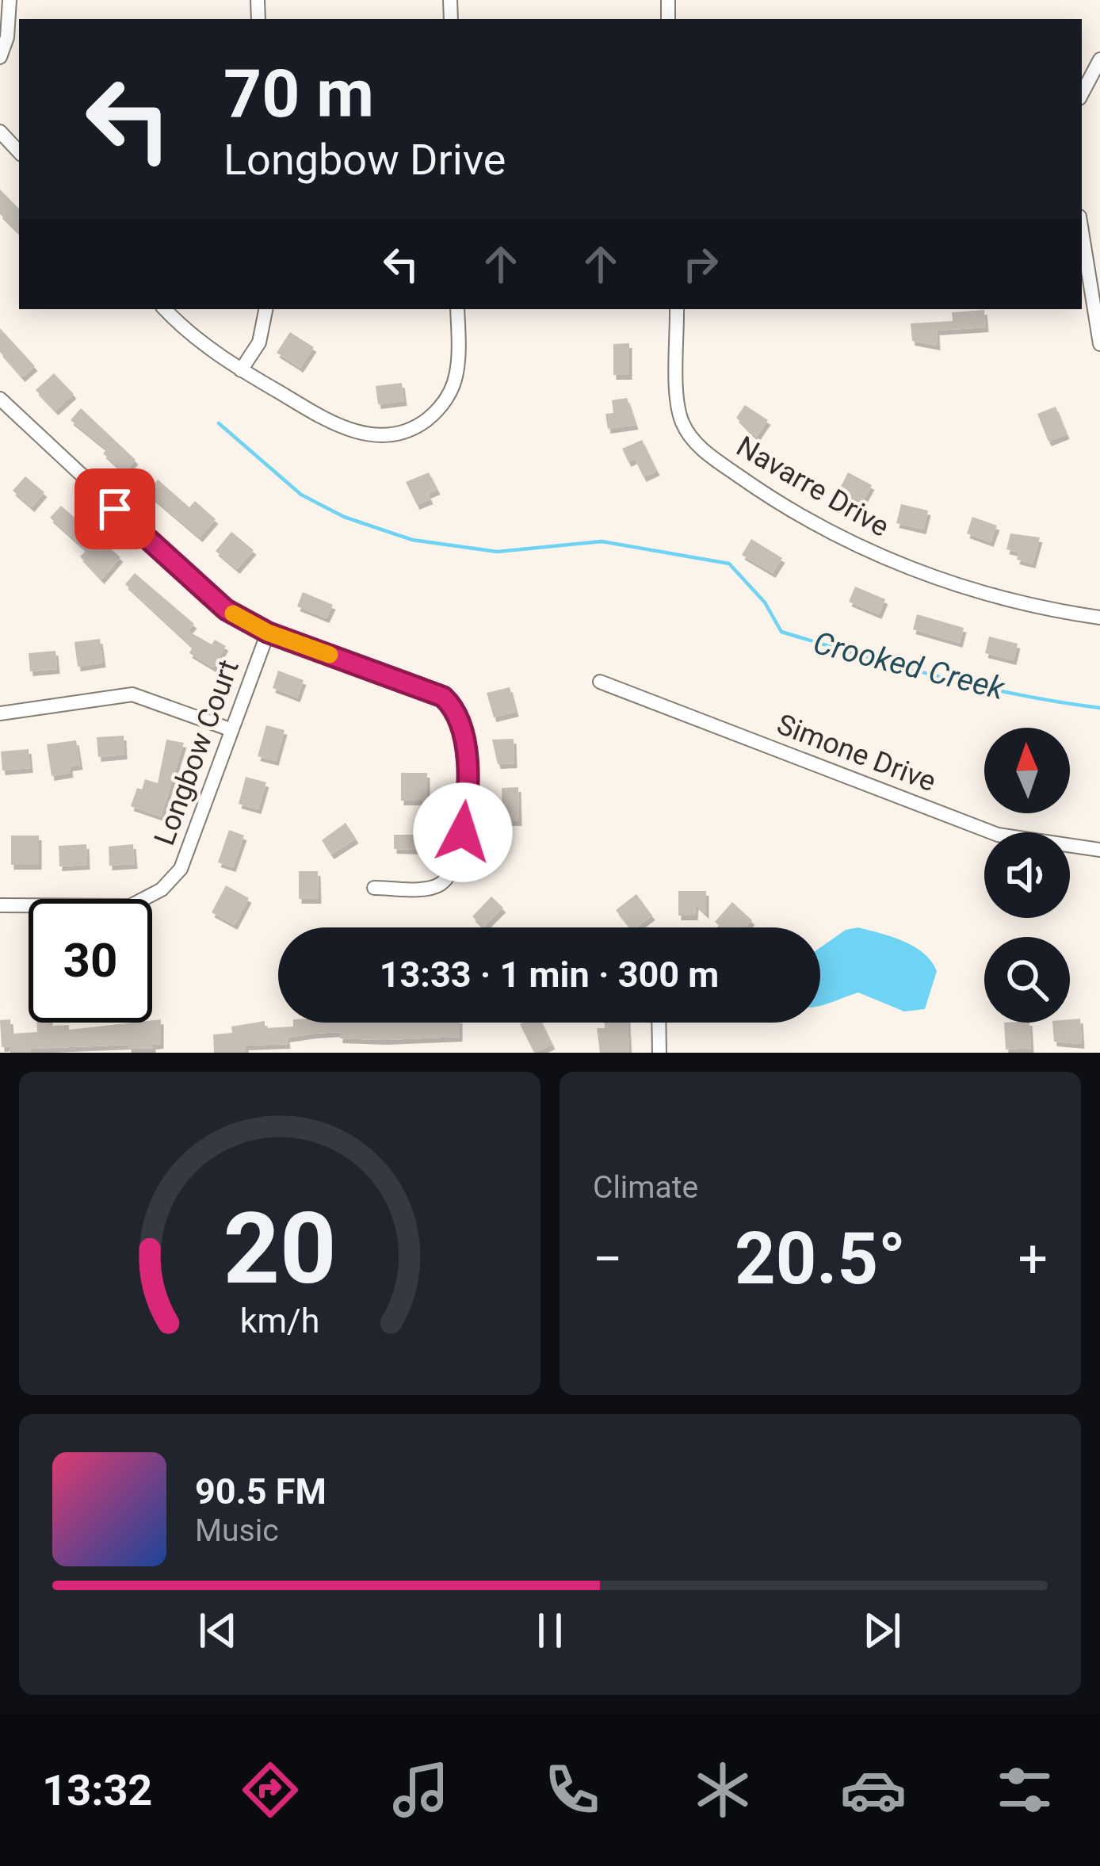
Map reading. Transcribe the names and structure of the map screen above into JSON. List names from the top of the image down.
{
  "streets": {
    "street": ["Navarre Drive", "Longbow Court", "Simone Drive"]
  },
  "water": ["Crooked Creek"],
  "north": "top",
  "page": {
    "turn": ["70 m", "Longbow Drive"],
    "limit": "30",
    "trip": "13:33 · 1 min · 300 m",
    "tile": "Climate",
    "heat": ["−", "20.5°", "+"],
    "song": ["90.5 FM", "Music"],
    "tabs": "13:32",
    "gauge": ["20", "km/h"]
  }
}
